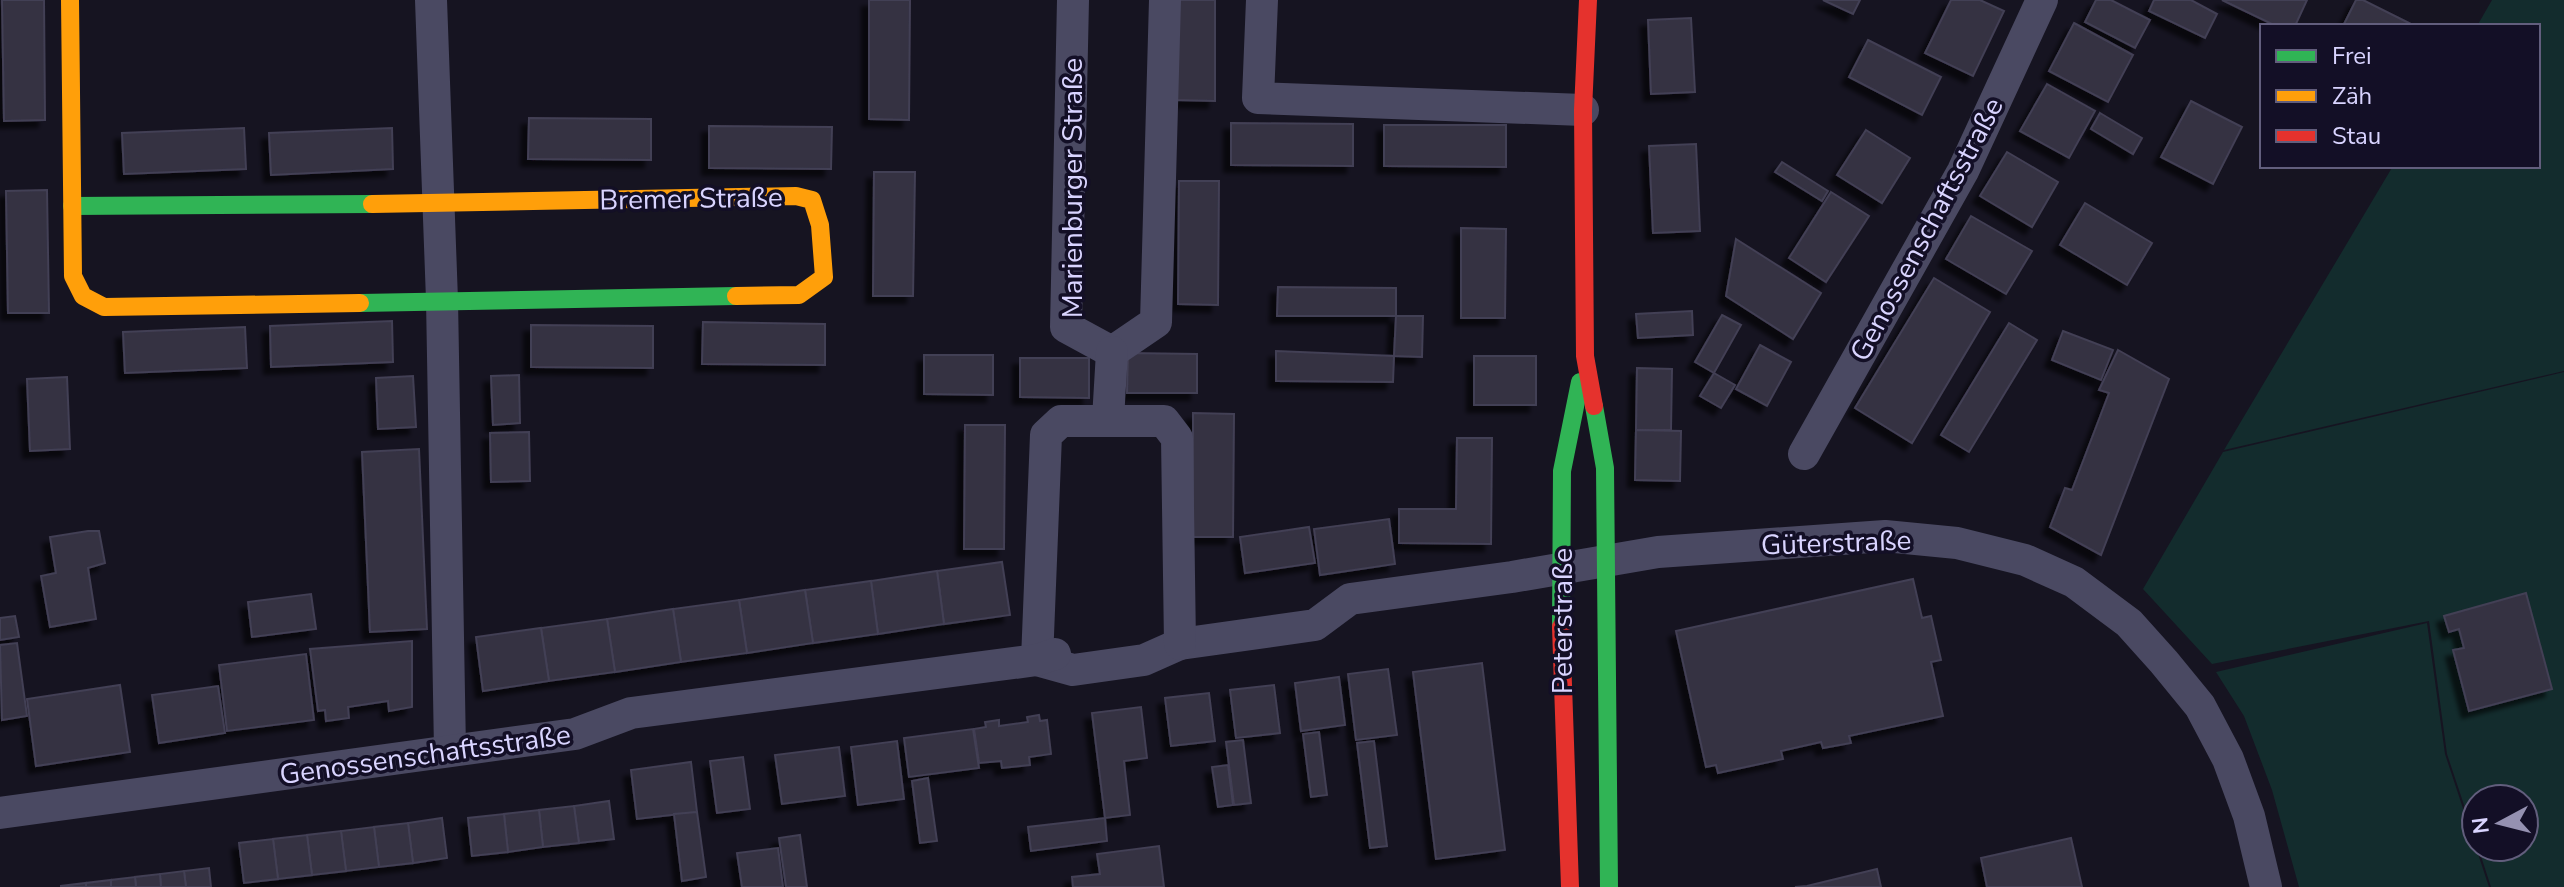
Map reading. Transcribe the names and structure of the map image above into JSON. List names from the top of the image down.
{
  "streets": {
    "street": [
      "Marienburger Straße",
      "Bremer Straße",
      "Genossenschaftsstraße",
      "Güterstraße",
      "Peterstraße"
    ]
  },
  "crossings": [
    ["Genossenschaftsstraße", "Güterstraße"],
    ["Genossenschaftsstraße", "Peterstraße"],
    ["Güterstraße", "Peterstraße"]
  ],
  "legend": ["Frei", "Zäh", "Stau"],
  "north": "left"
}
